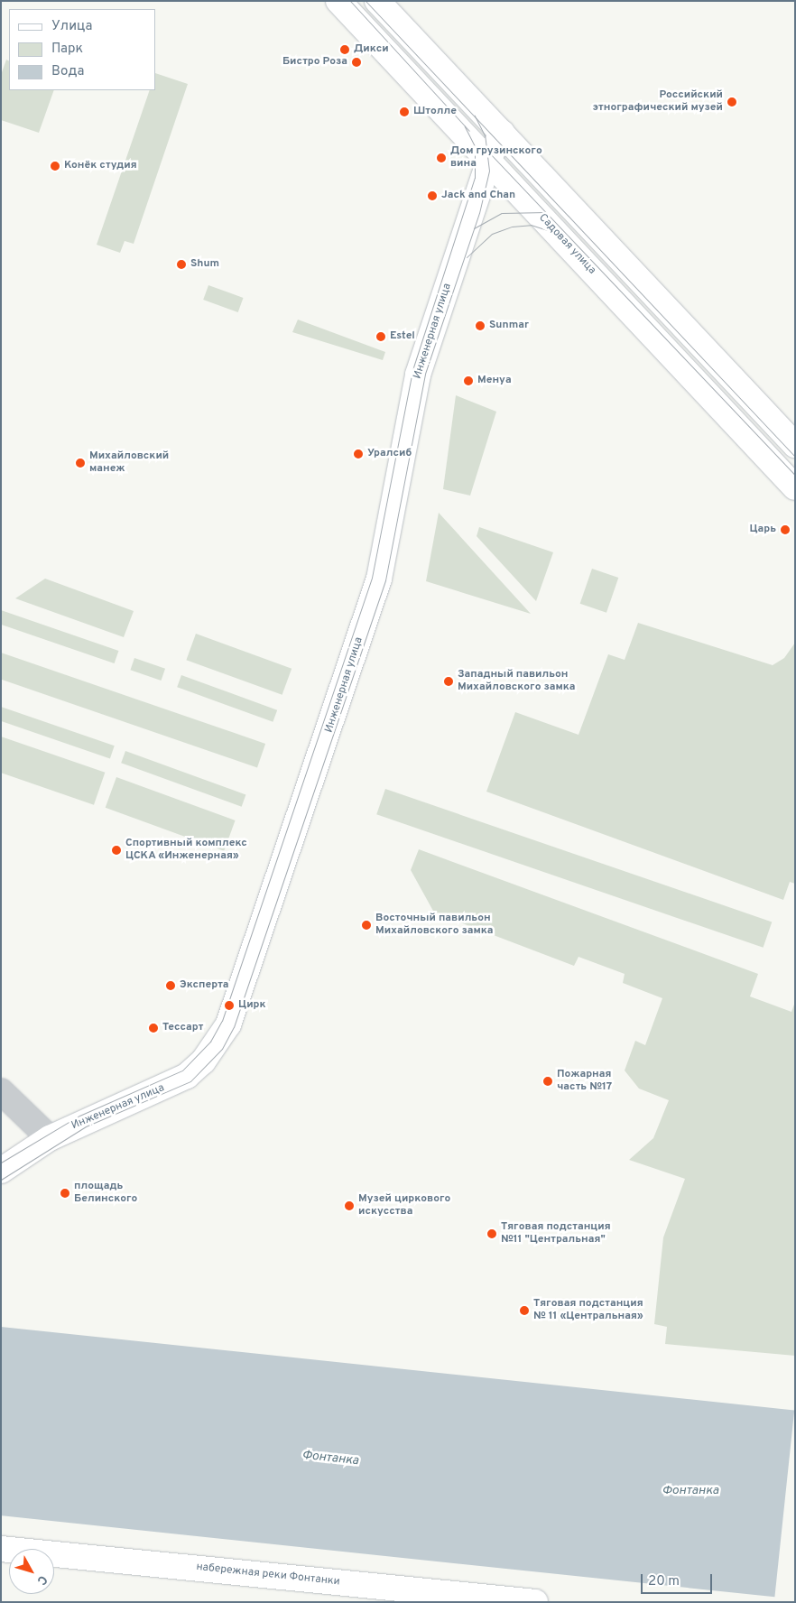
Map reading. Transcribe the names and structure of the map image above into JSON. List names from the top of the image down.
{
  "streets": {
    "main road": ["Садовая улица", "Инженерная улица", "набережная реки Фонтанки"]
  },
  "crossings": [
    ["Садовая улица", "Инженерная улица"]
  ],
  "water": ["Фонтанка"],
  "places": [
    "Дикси",
    "Бистро Роза",
    "Российский этнографический музей",
    "Штолле",
    "Дом грузинского вина",
    "Конёк студия",
    "Jack and Chan",
    "Shum",
    "Sunmar",
    "Estel",
    "Менуа",
    "Уралсиб",
    "Михайловский манеж",
    "Царь",
    "Западный павильон Михайловского замка",
    "Спортивный комплекс ЦСКА «Инженерная»",
    "Восточный павильон Михайловского замка",
    "Эксперта",
    "Цирк",
    "Тессарт",
    "Пожарная часть №17",
    "площадь Белинского",
    "Музей циркового искусства",
    "Тяговая подстанция №11 \"Центральная\"",
    "Тяговая подстанция № 11 «Центральная»"
  ],
  "legend": ["Улица", "Парк", "Вода"],
  "scale_bar": "20 m",
  "north": "bottom right"
}
